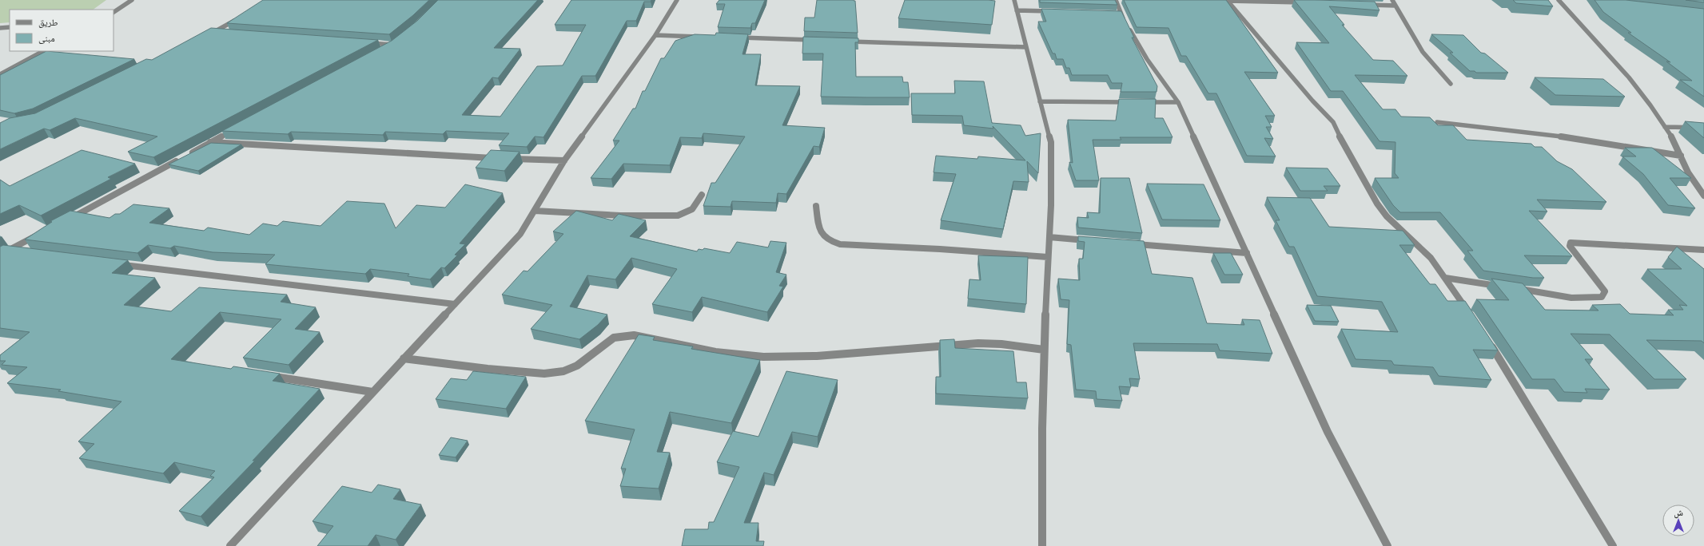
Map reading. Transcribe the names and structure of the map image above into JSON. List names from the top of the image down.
{
  "legend": ["طريق", "مبنى"],
  "north": "top"
}
